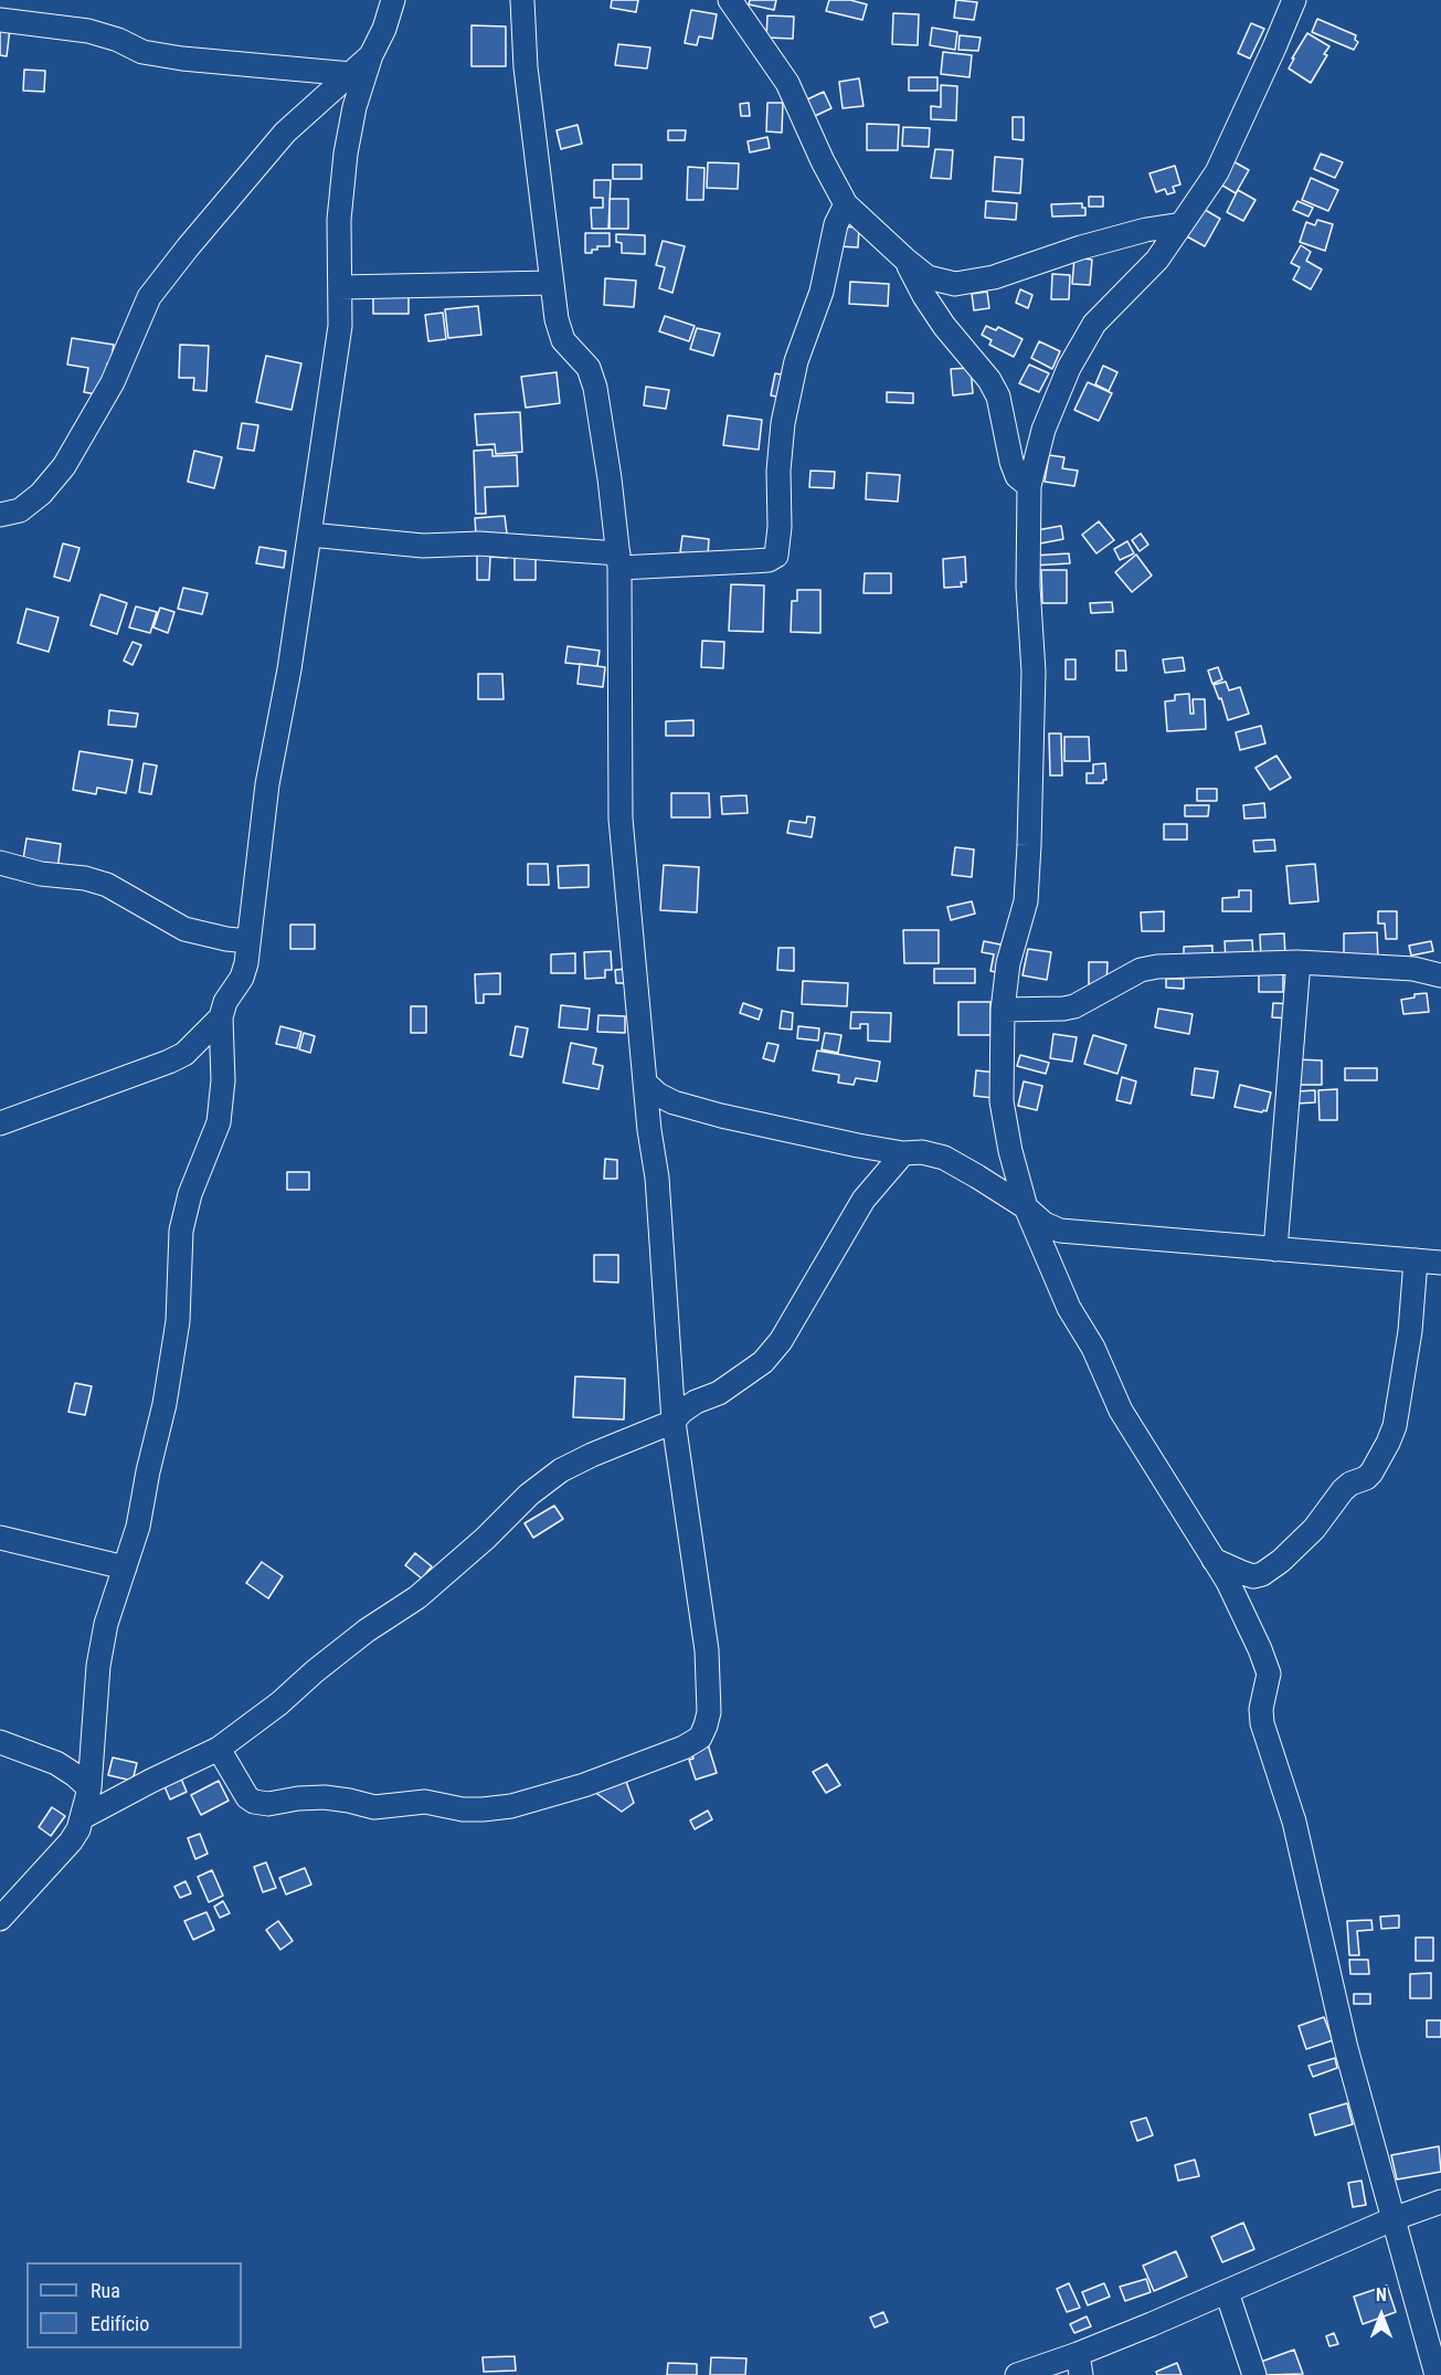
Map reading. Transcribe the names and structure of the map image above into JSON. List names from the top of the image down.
{
  "legend": ["Rua", "Edifício"],
  "north": "top"
}
